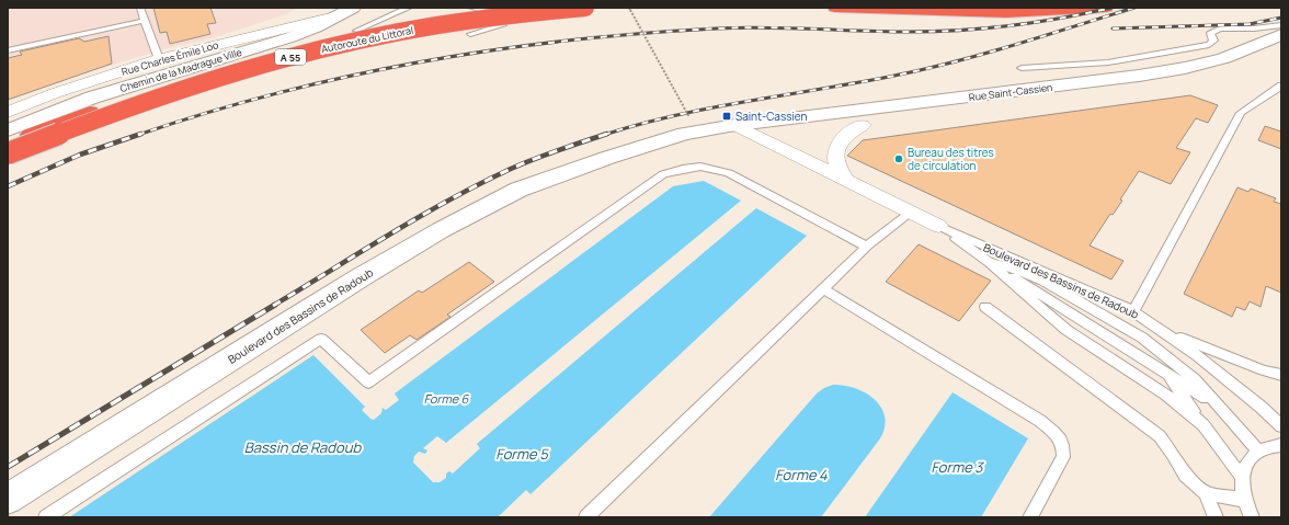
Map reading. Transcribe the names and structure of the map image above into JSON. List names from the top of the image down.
{
  "streets": {
    "highway": ["Autoroute du Littoral", "A 55"],
    "street": [
      "Rue Charles Émile Loo",
      "Chemin de la Madrague Ville",
      "Rue Saint-Cassien",
      "Boulevard des Bassins de Radoub"
    ]
  },
  "crossings": [
    ["Rue Charles Émile Loo", "Chemin de la Madrague Ville"],
    ["Rue Saint-Cassien", "Boulevard des Bassins de Radoub"]
  ],
  "water": [
    "Forme 6",
    "Bassin de Radoub",
    "Forme 5",
    "Forme 3",
    "Forme 4"
  ],
  "places": {
    "transit": ["Saint-Cassien"],
    "other": ["Bureau des titres de circulation"]
  }
}
